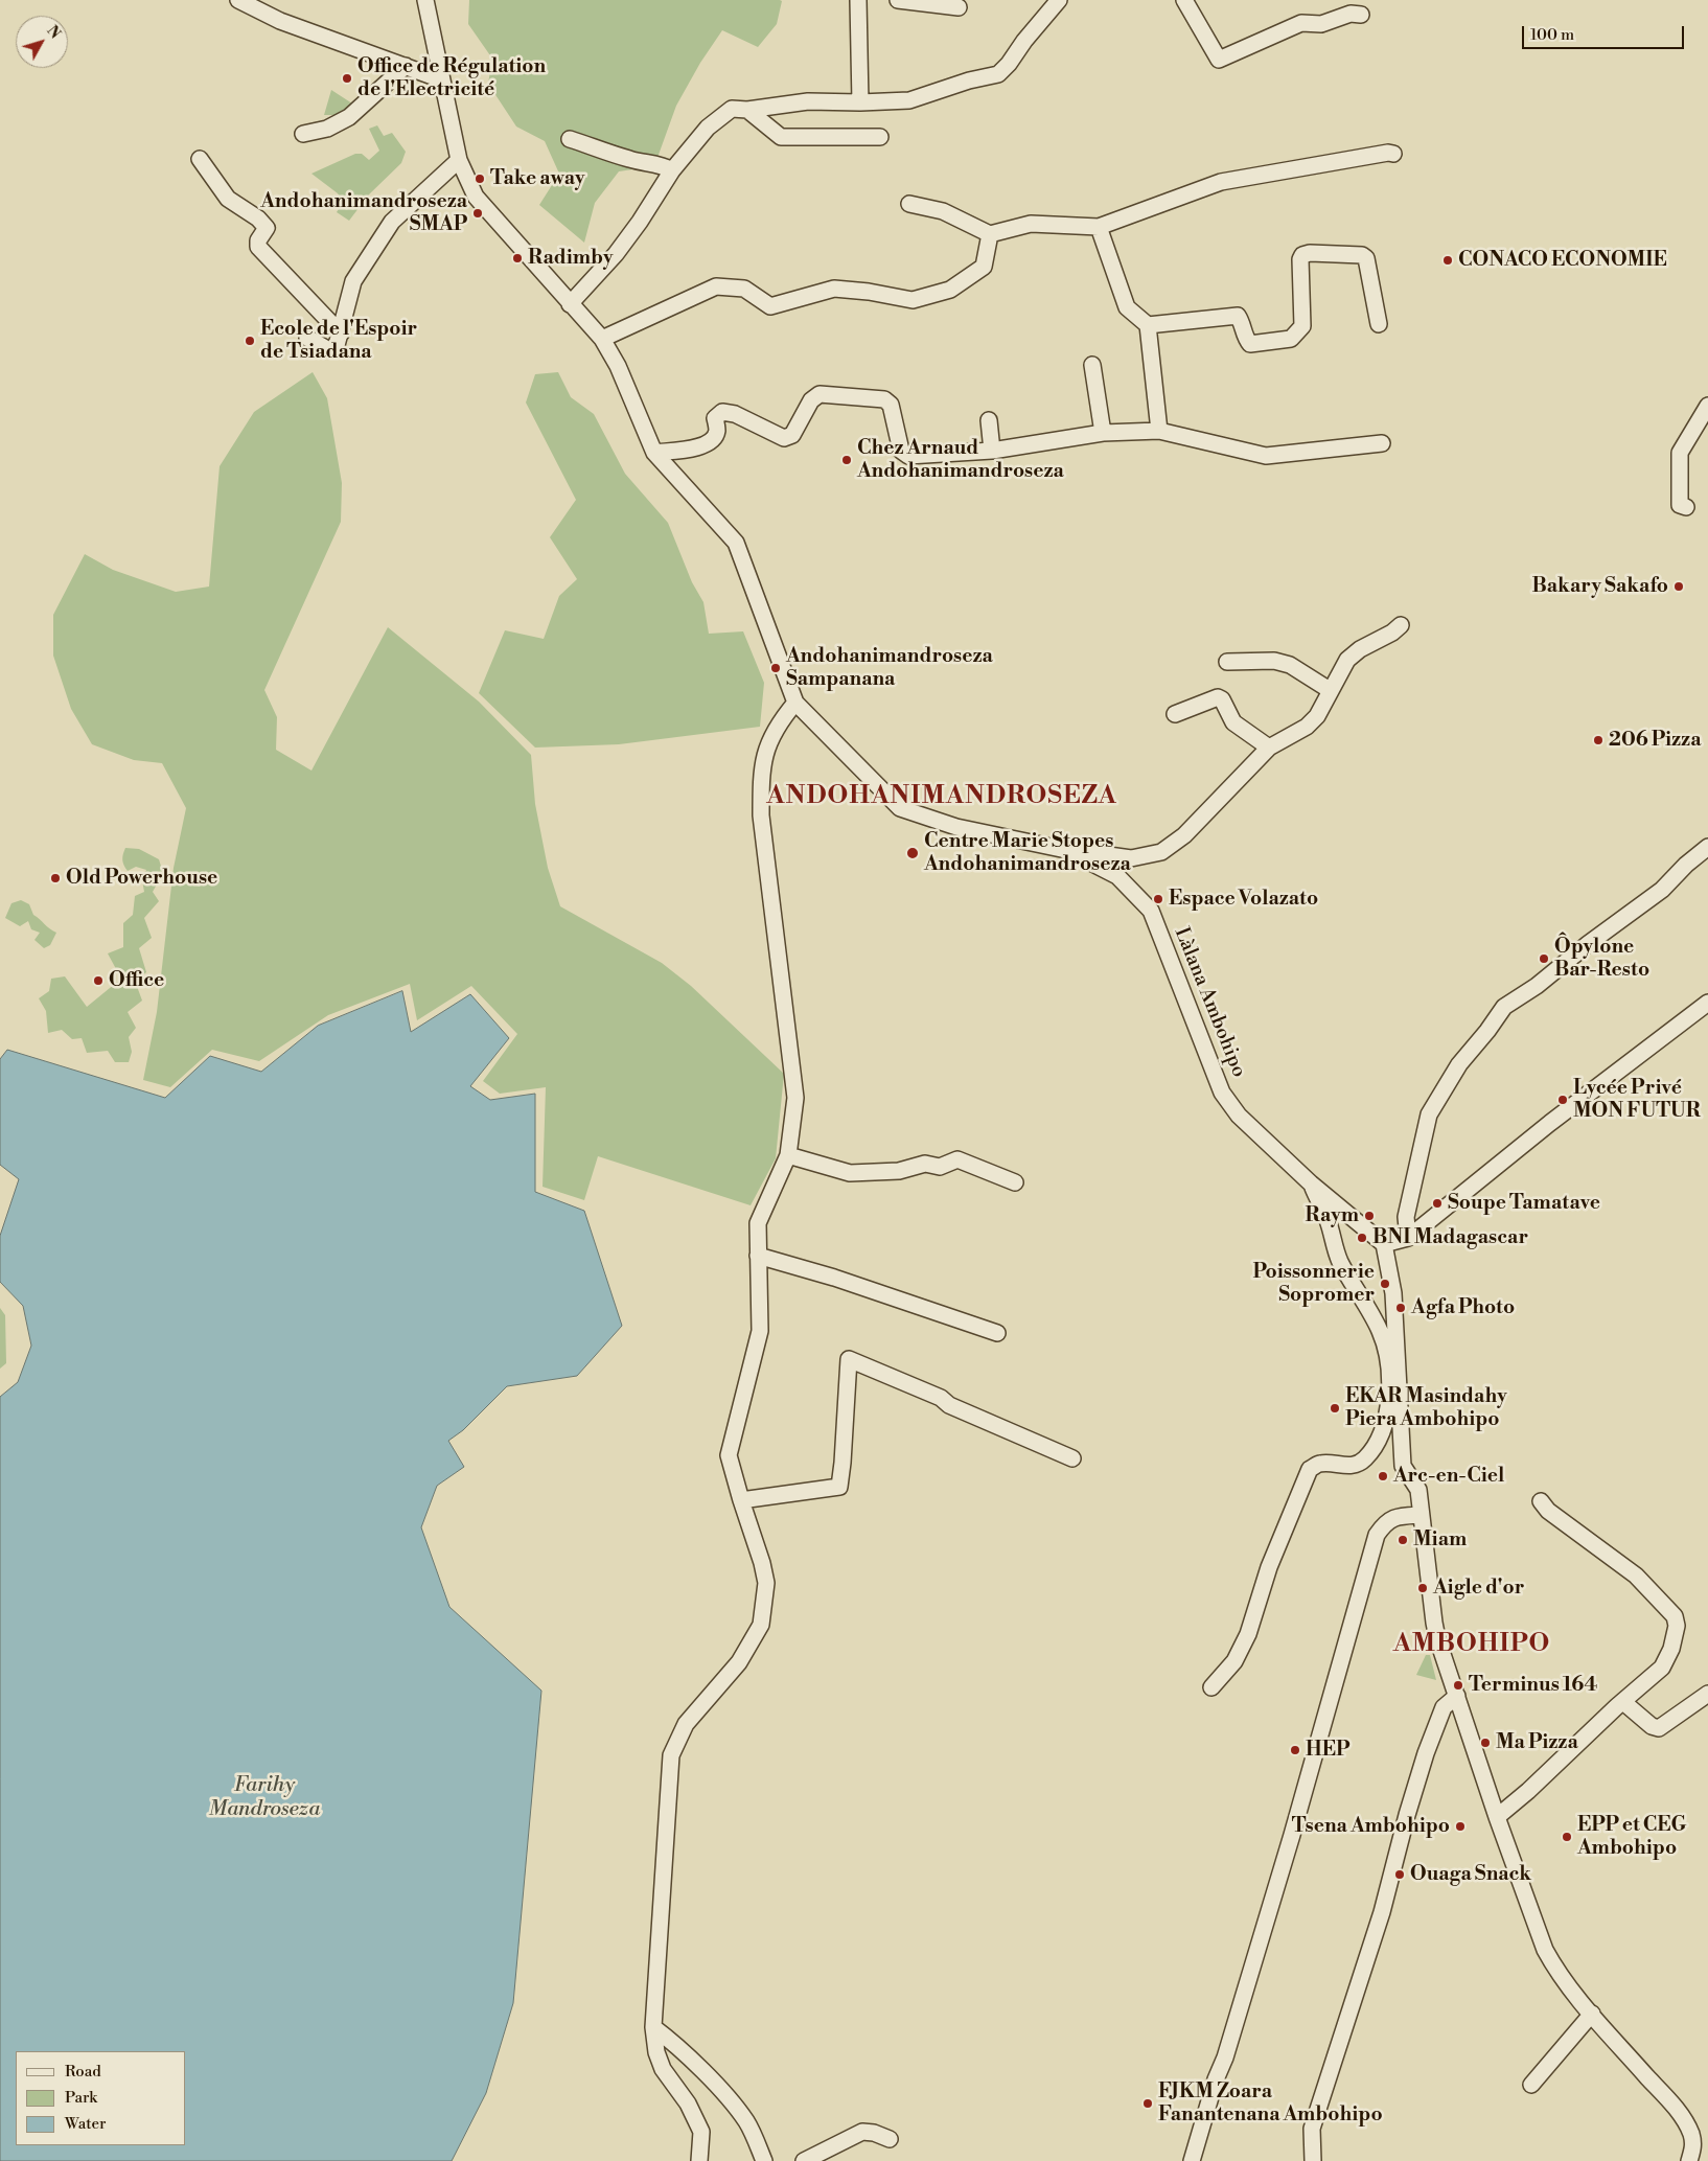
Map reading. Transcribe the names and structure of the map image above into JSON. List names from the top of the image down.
{
  "streets": {
    "street": ["Làlana Ambohipo"]
  },
  "districts": ["ANDOHANIMANDROSEZA", "AMBOHIPO"],
  "water": ["Farihy Mandroseza"],
  "places": [
    "Office de Régulation de l'Electricité",
    "Take away",
    "Andohanimandroseza SMAP",
    "Radimby",
    "CONACO ECONOMIE",
    "Ecole de l'Espoir de Tsiadana",
    "Chez Arnaud Andohanimandroseza",
    "Bakary Sakafo",
    "Andohanimandroseza Sampanana",
    "206 Pizza",
    "Centre Marie Stopes Andohanimandroseza",
    "Old Powerhouse",
    "Espace Volazato",
    "Ôpylone Bar-Resto",
    "Office",
    "Lycée Privé MON FUTUR",
    "Soupe Tamatave",
    "Raym",
    "BNI Madagascar",
    "Poissonnerie Sopromer",
    "Agfa Photo",
    "EKAR Masindahy Piera Ambohipo",
    "Arc-en-Ciel",
    "Miam",
    "Aigle d'or",
    "Terminus 164",
    "Ma Pizza",
    "HEP",
    "Tsena Ambohipo",
    "EPP et CEG Ambohipo",
    "Ouaga Snack",
    "FJKM Zoara Fanantenana Ambohipo"
  ],
  "legend": ["Road", "Park", "Water"],
  "scale_bar": "100 m",
  "north": "top right"
}
